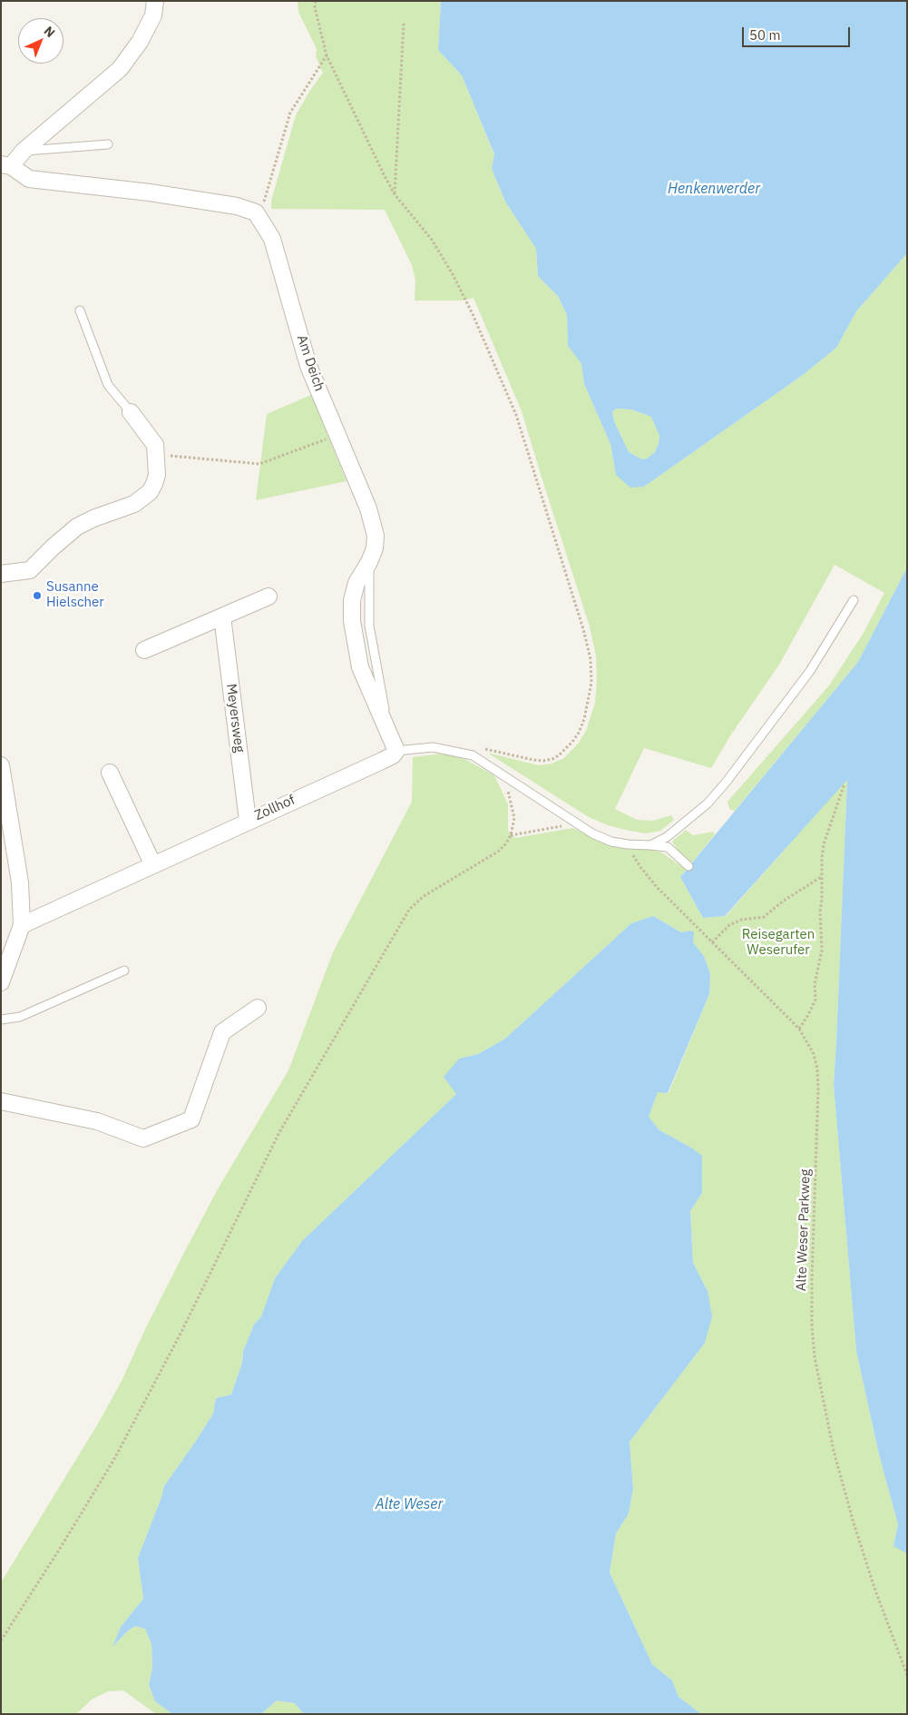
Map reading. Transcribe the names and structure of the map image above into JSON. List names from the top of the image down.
{
  "streets": {
    "street": ["Am Deich", "Meyersweg", "Zollhof"],
    "path": ["Alte Weser Parkweg"]
  },
  "crossings": [
    ["Am Deich", "Zollhof"],
    ["Meyersweg", "Zollhof"]
  ],
  "water": ["Henkenwerder", "Alte Weser"],
  "parks": ["Reisegarten Weserufer"],
  "places": ["Susanne Hielscher"],
  "scale_bar": "50 m",
  "north": "top right"
}
